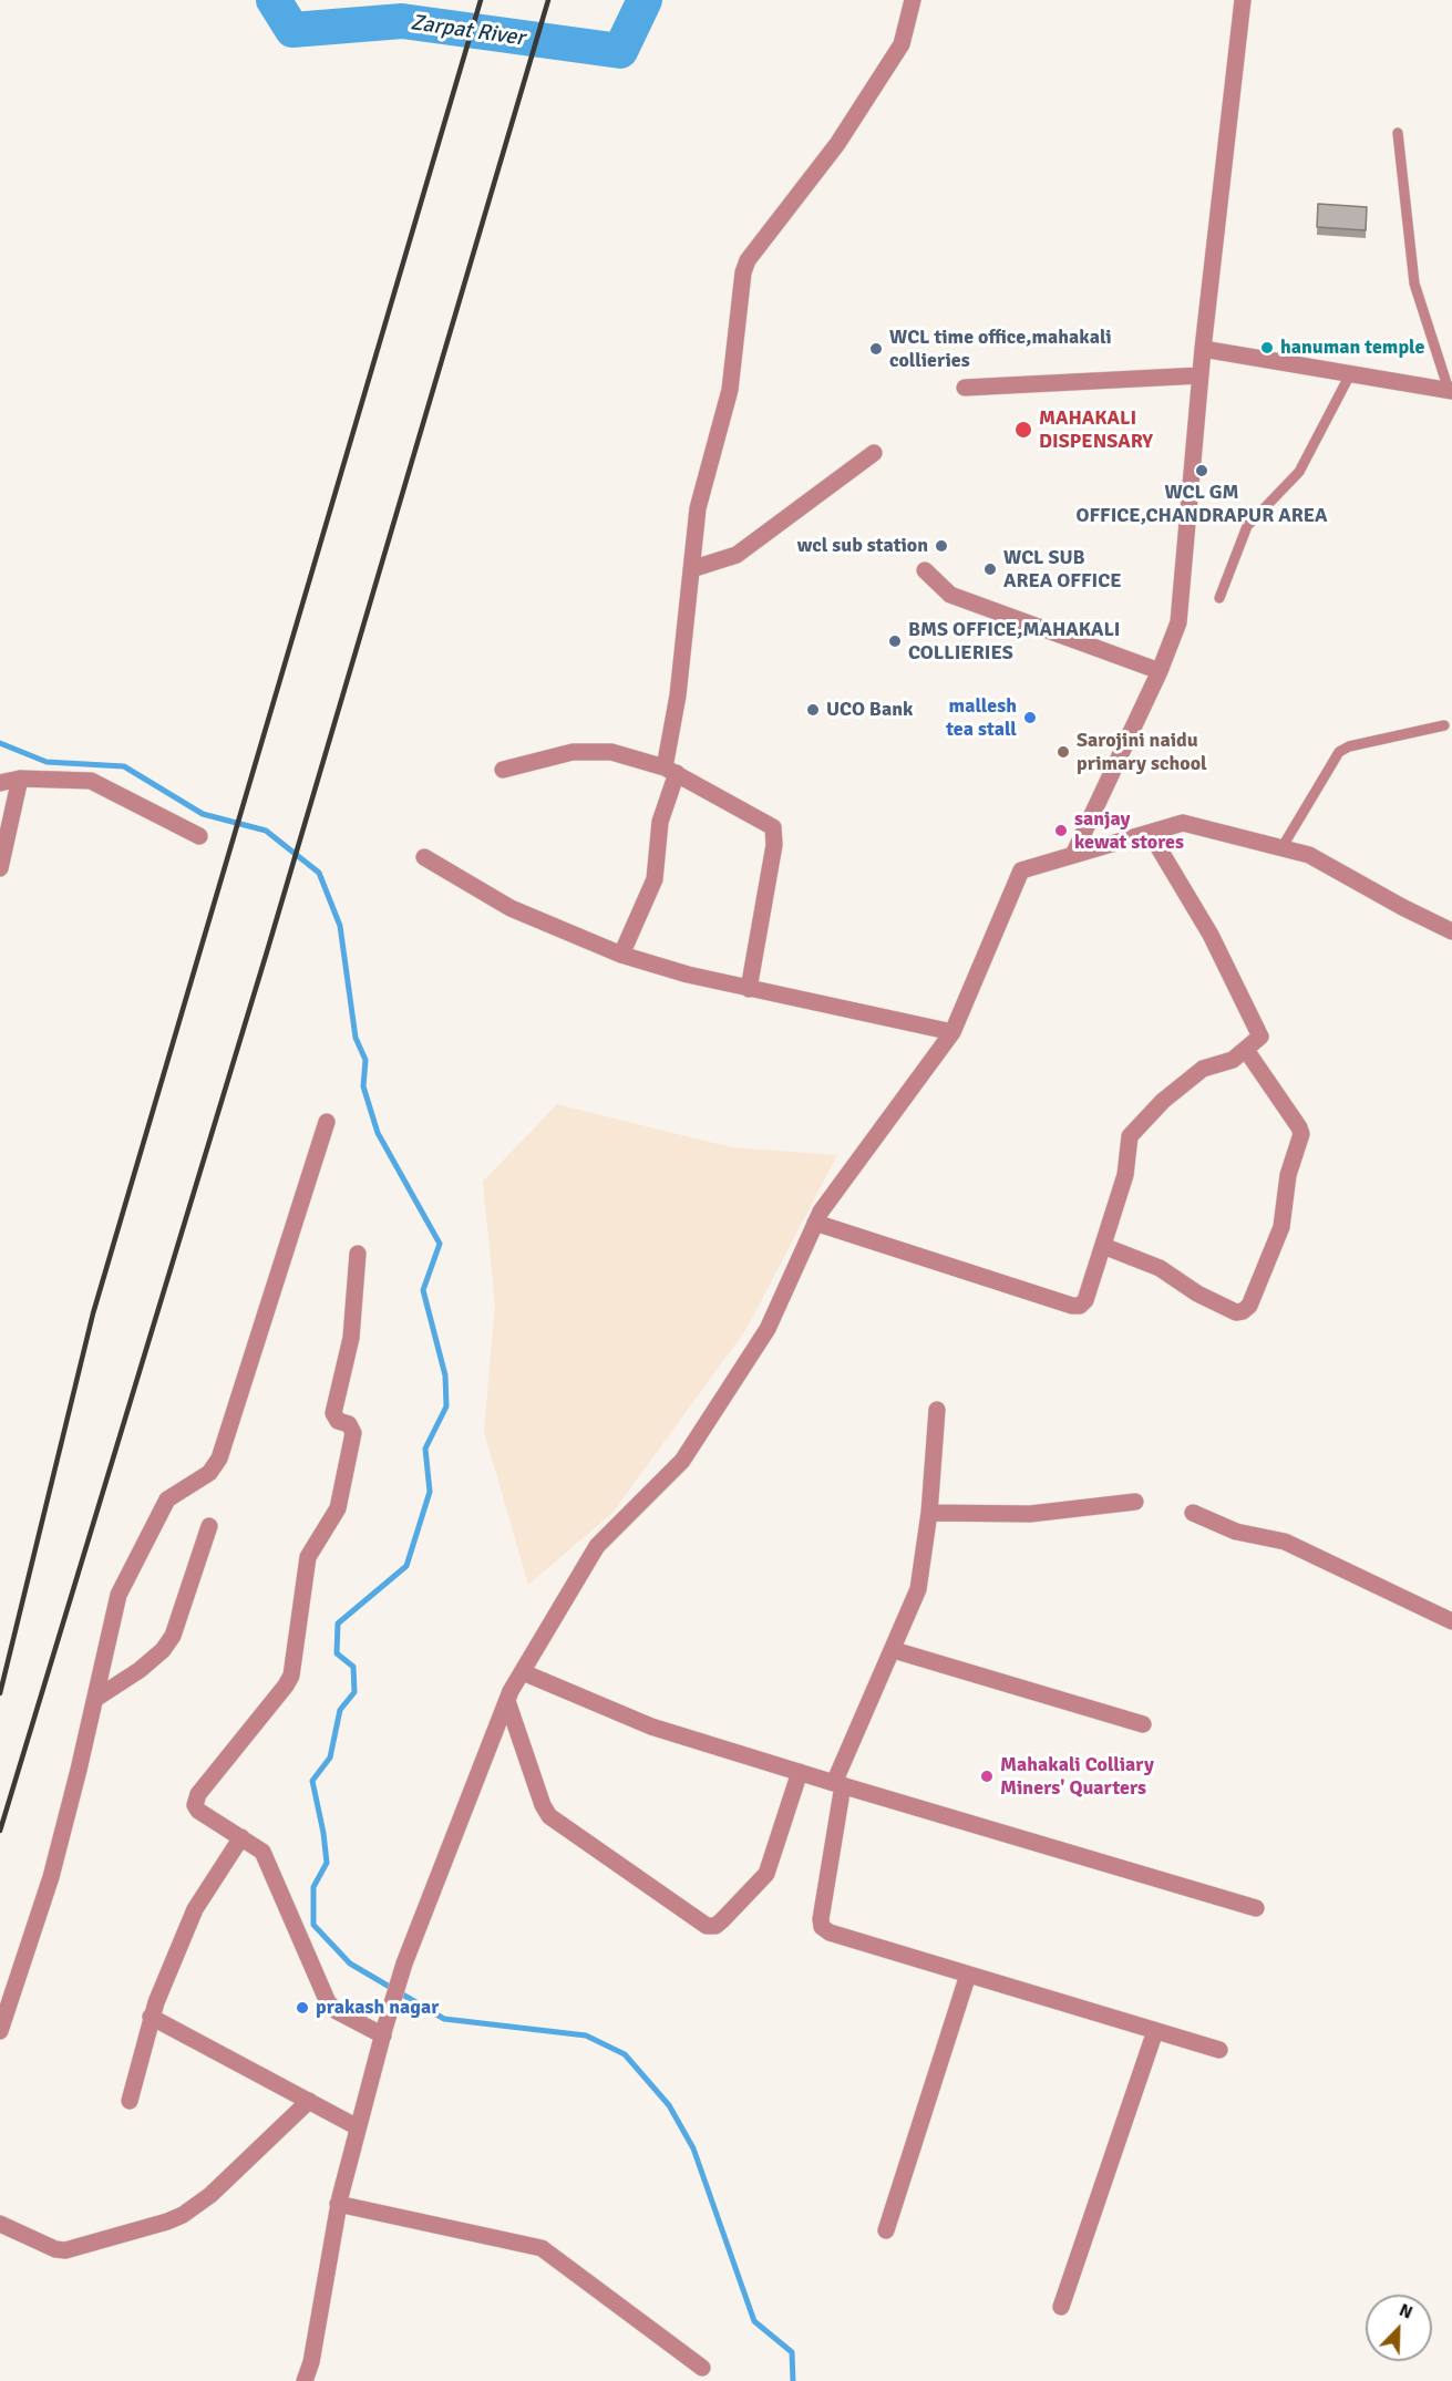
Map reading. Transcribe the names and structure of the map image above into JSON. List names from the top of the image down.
{
  "water": ["Zarpat River"],
  "places": [
    "hanuman temple",
    "WCL time office,mahakali collieries",
    "MAHAKALI DISPENSARY",
    "WCL GM OFFICE,CHANDRAPUR AREA",
    "wcl sub station",
    "WCL SUB AREA OFFICE",
    "BMS OFFICE,MAHAKALI COLLIERIES",
    "UCO Bank",
    "mallesh tea stall",
    "Sarojini naidu primary school",
    "sanjay kewat stores",
    "Mahakali Colliary Miners' Quarters",
    "prakash nagar"
  ],
  "north": "top right"
}
